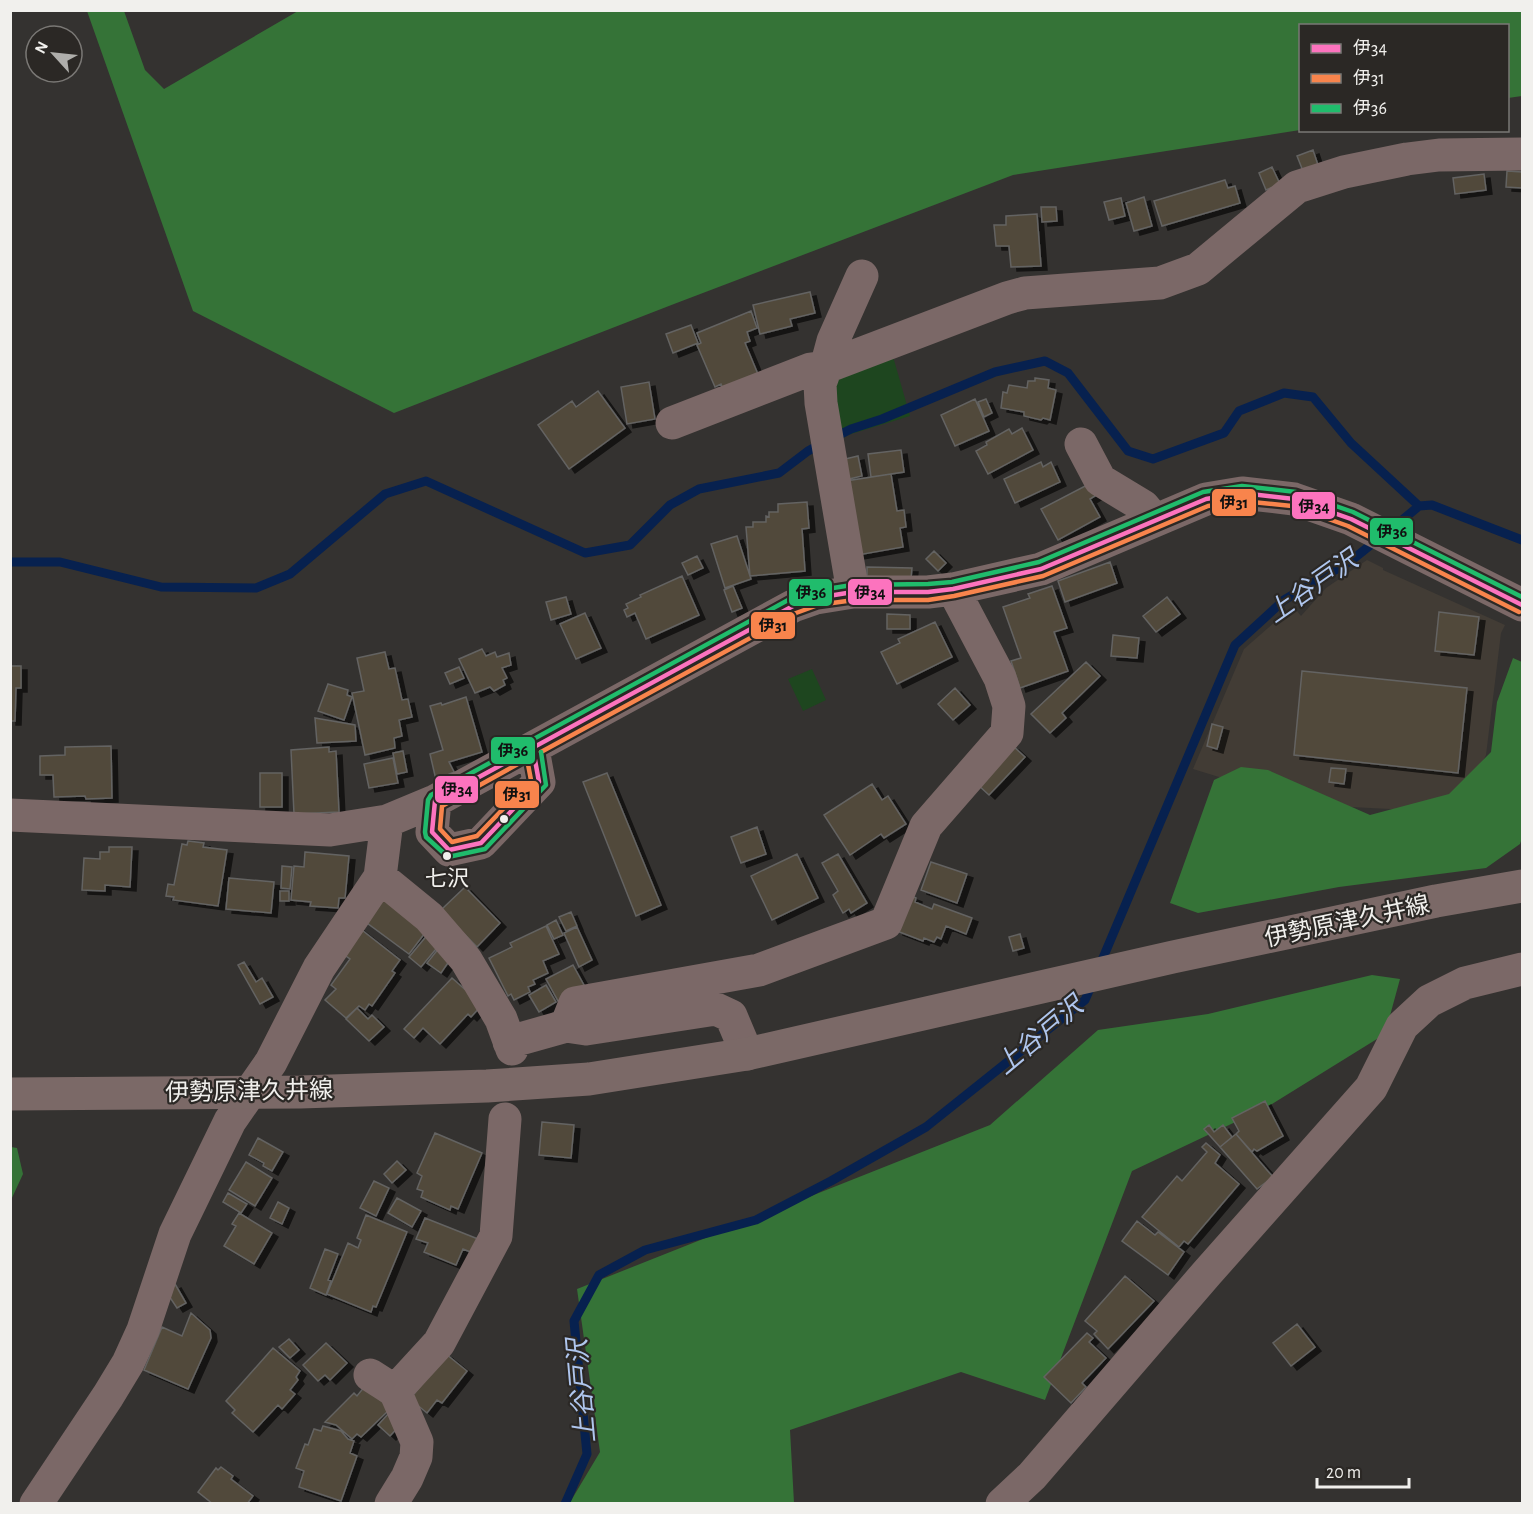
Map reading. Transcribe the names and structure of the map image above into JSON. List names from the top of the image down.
{
  "streets": {
    "main road": ["伊勢原津久井線"]
  },
  "water": ["上谷戸沢"],
  "places": ["七沢"],
  "lines": ["transit line 伊36", "transit line 伊34", "transit line 伊31"],
  "legend": ["伊34", "伊31", "伊36"],
  "scale_bar": "20 m",
  "north": "top left"
}
